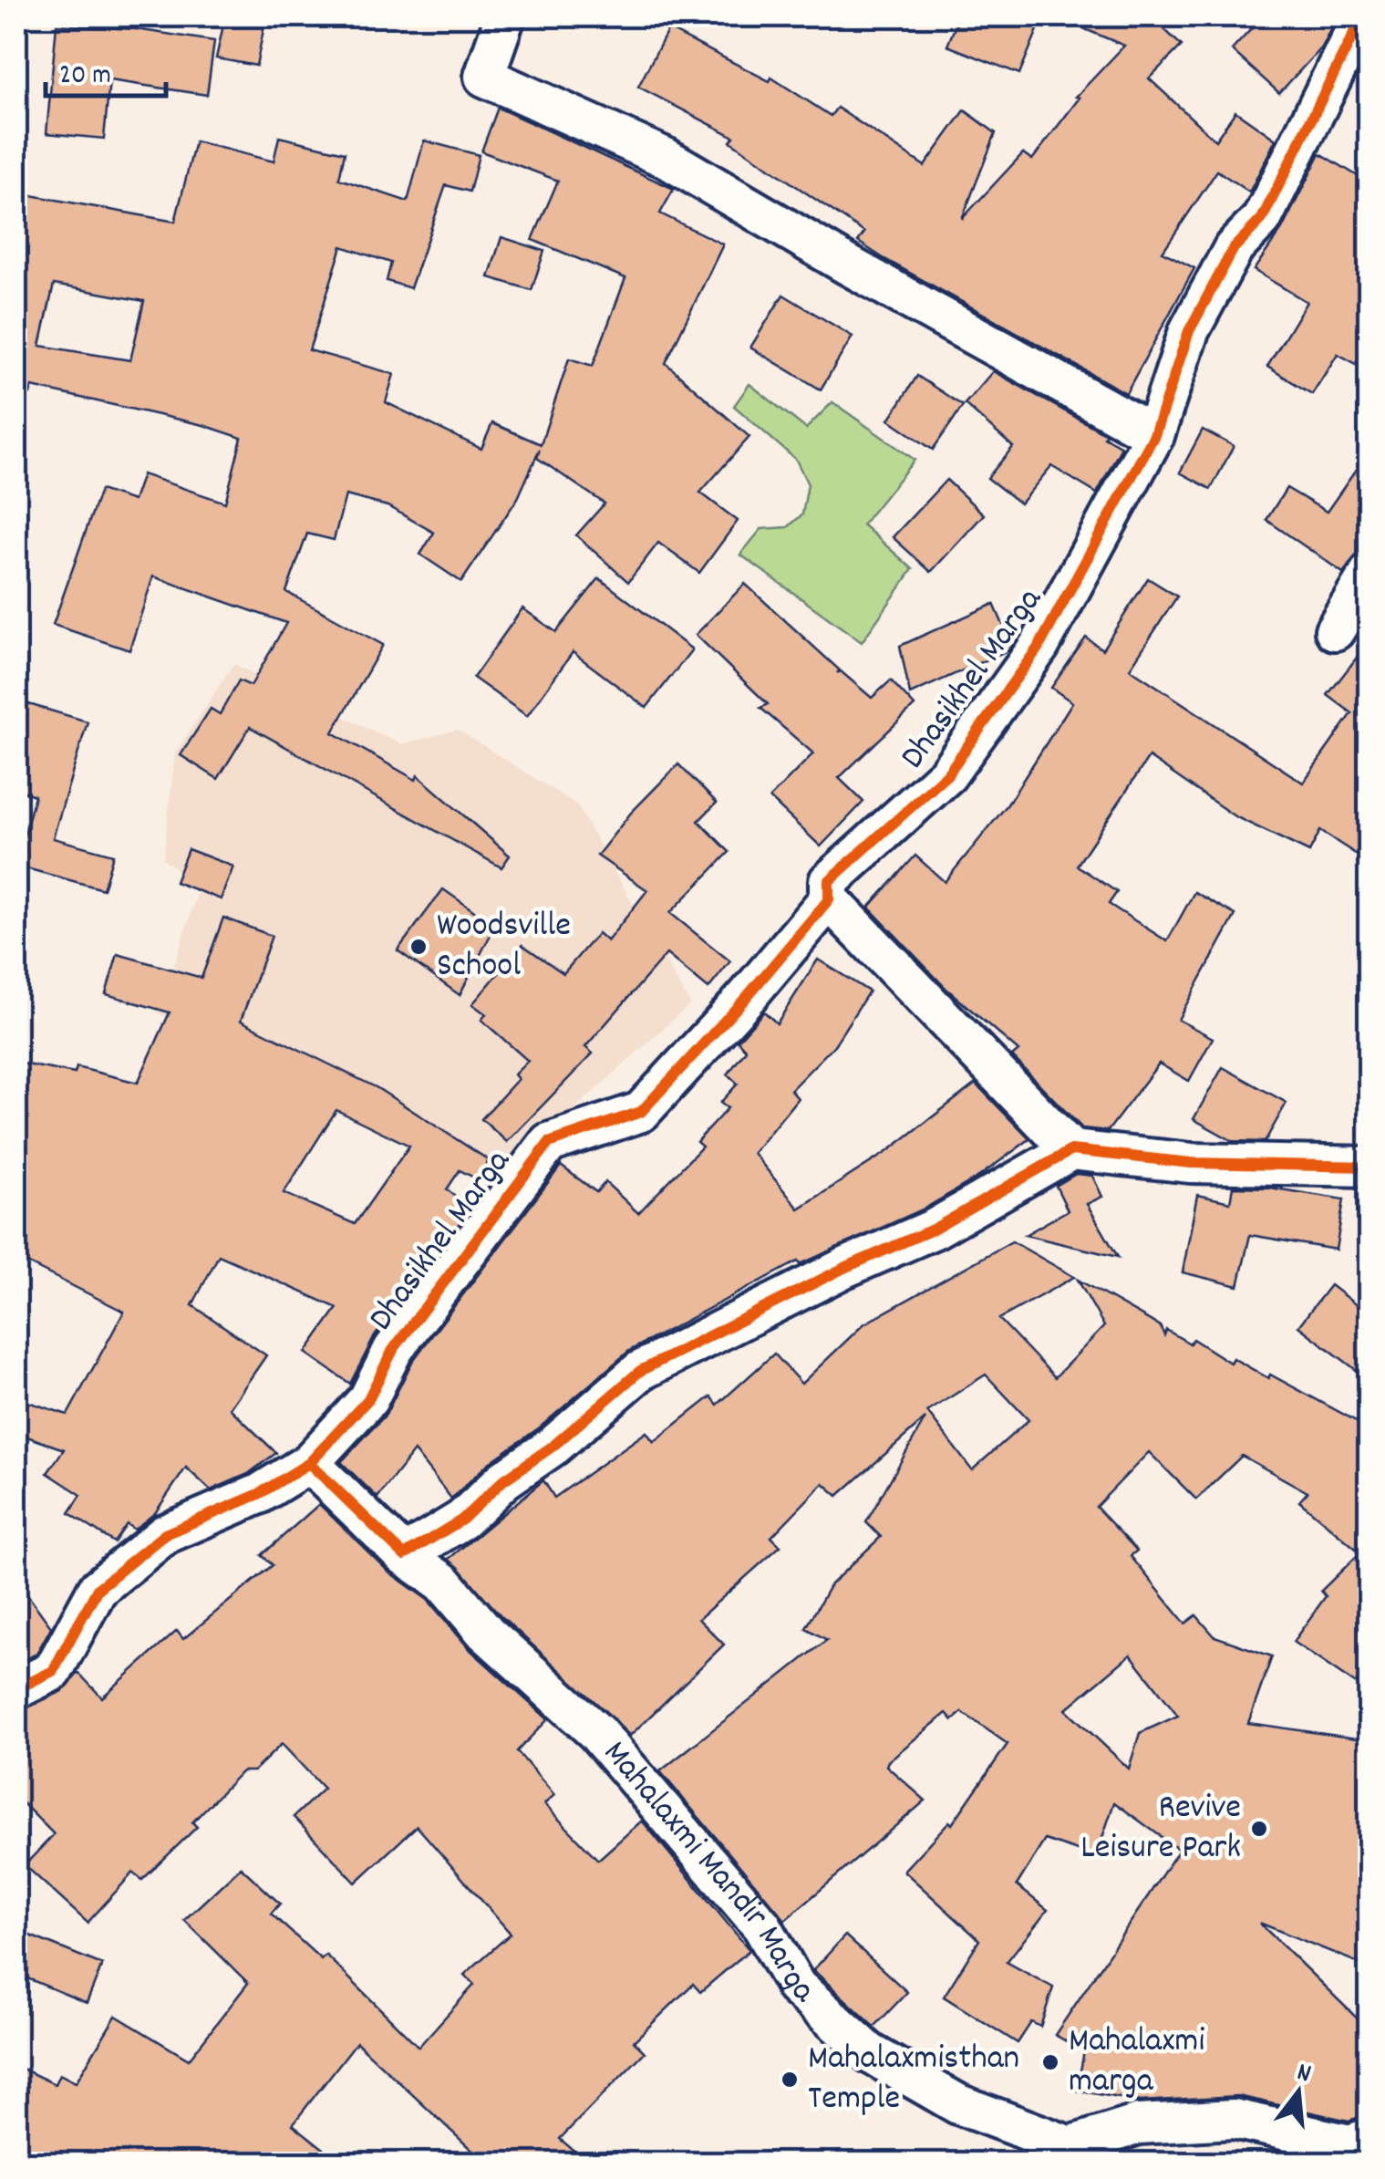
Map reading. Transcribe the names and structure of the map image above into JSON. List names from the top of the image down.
{
  "streets": {
    "street": ["Dhasikhel Marga", "Mahalaxmi Mandir Marga"]
  },
  "places": [
    "Woodsville School",
    "Revive Leisure Park",
    "Mahalaxmi marga",
    "Mahalaxmisthan Temple"
  ],
  "scale_bar": "20 m",
  "north": "top"
}
